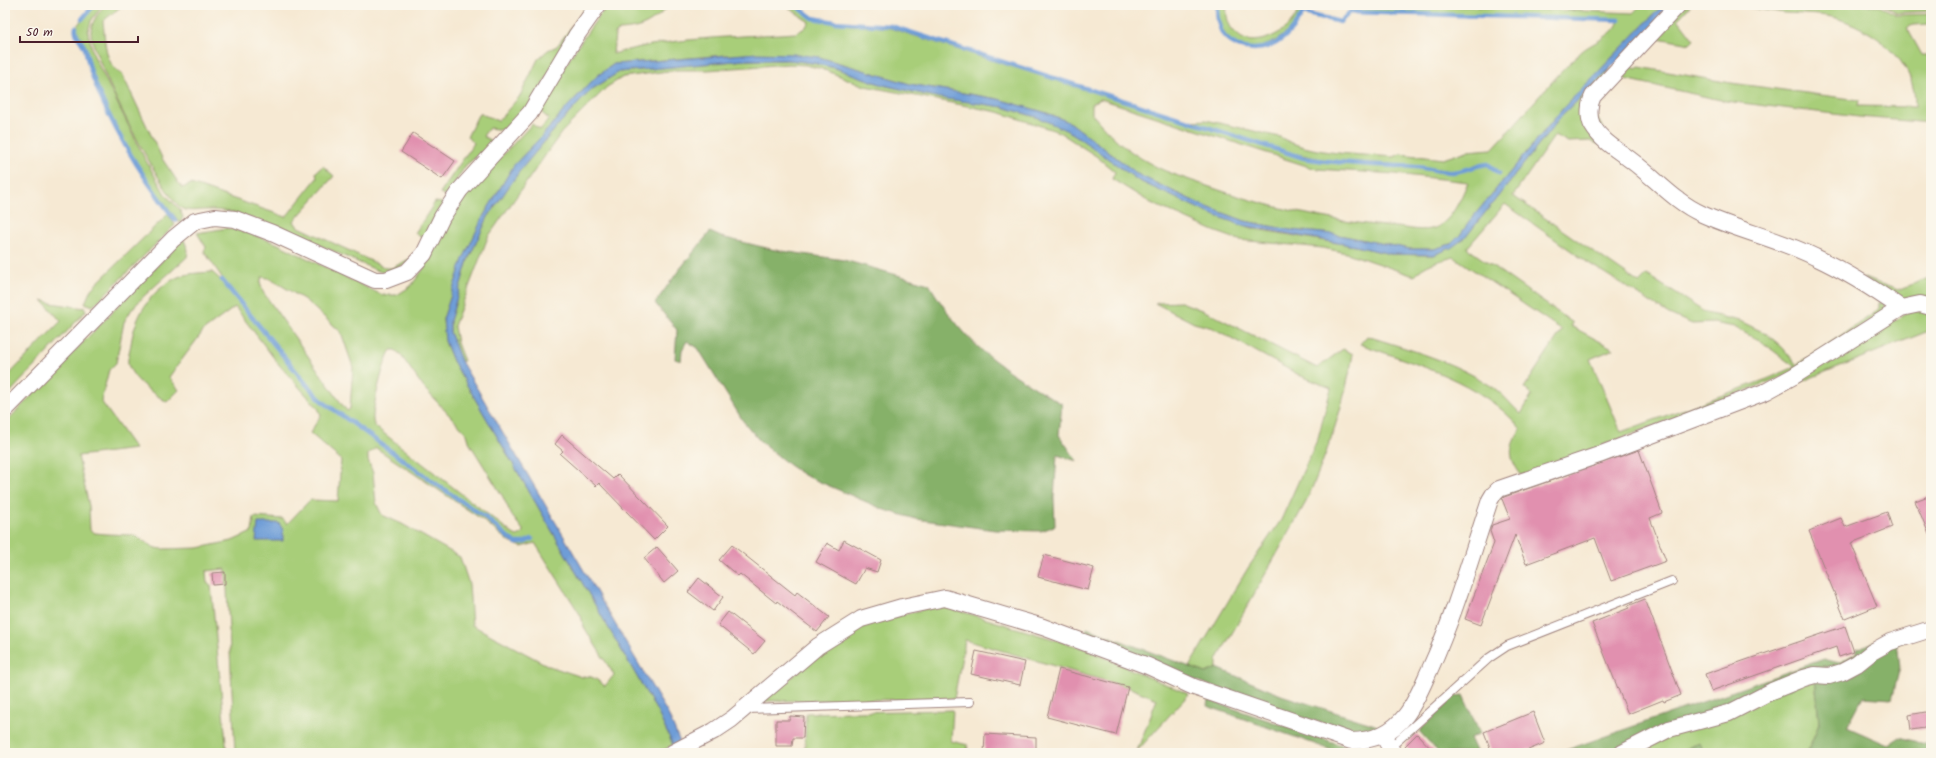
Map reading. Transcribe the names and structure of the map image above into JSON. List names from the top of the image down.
{
  "scale_bar": "50 m"
}
